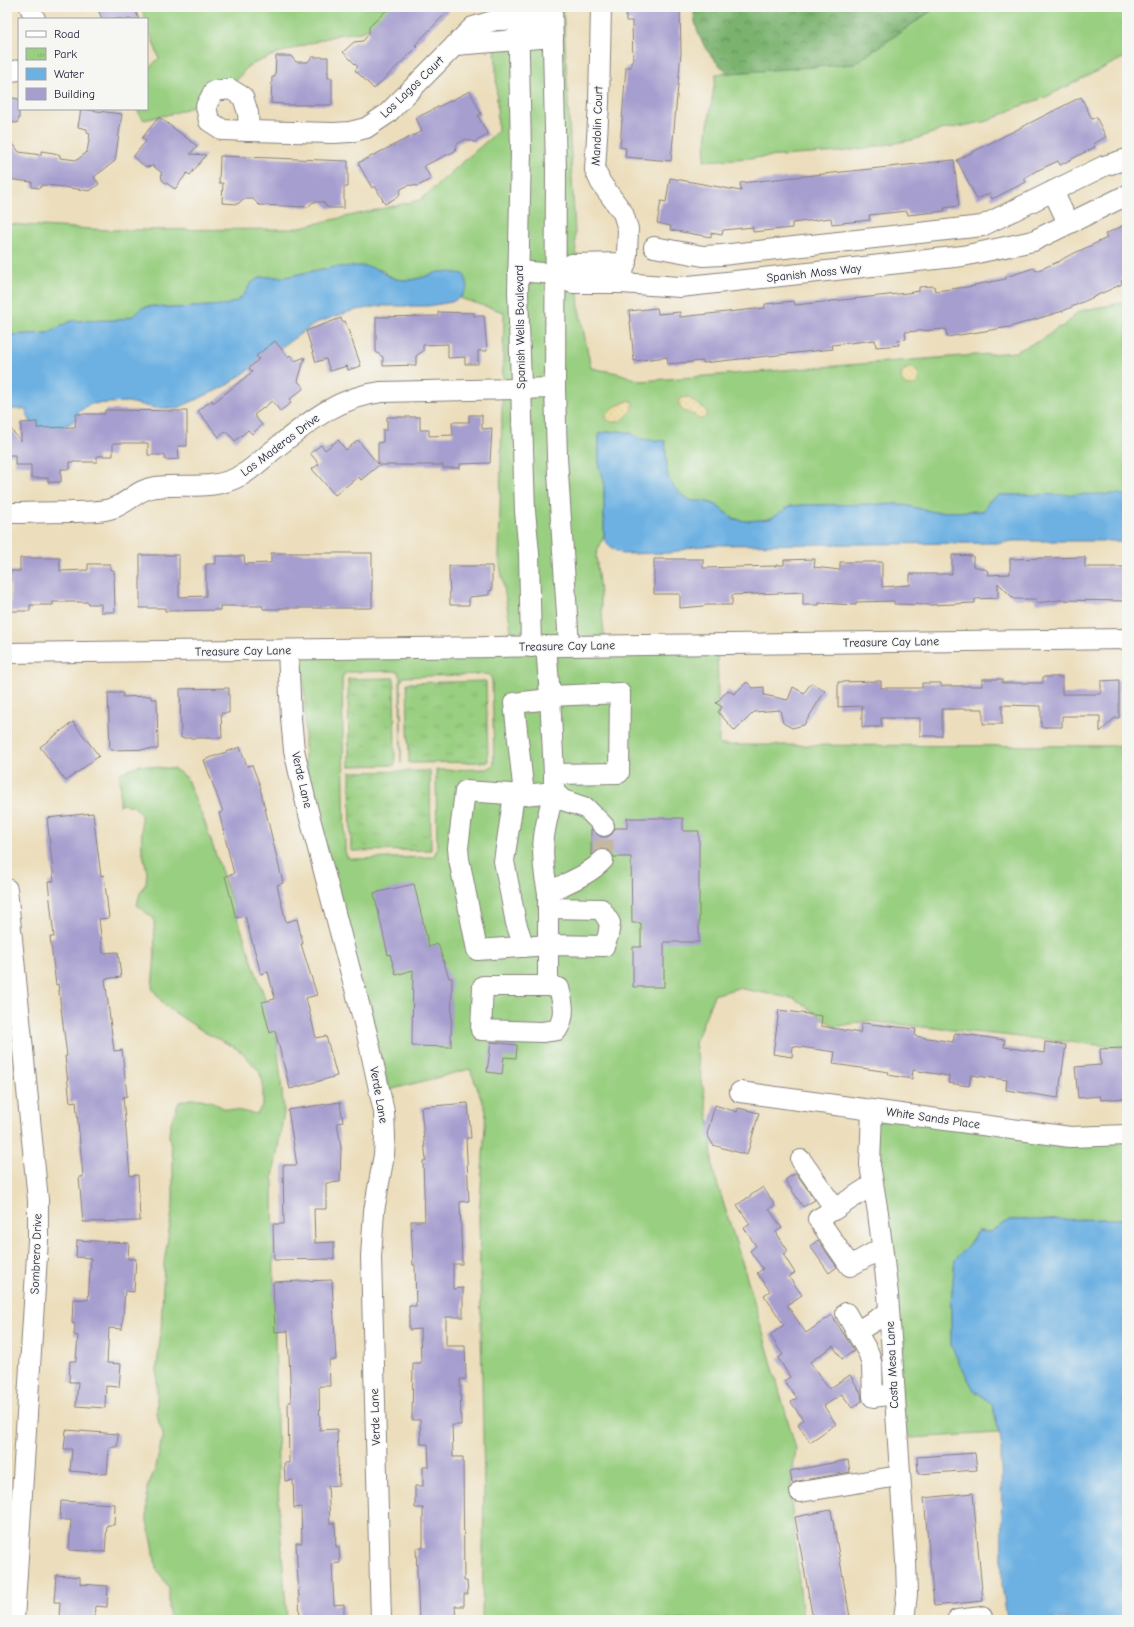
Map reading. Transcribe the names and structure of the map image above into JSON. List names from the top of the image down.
{
  "streets": {
    "street": [
      "Los Lagos Court",
      "Mandolin Court",
      "Spanish Moss Way",
      "Spanish Wells Boulevard",
      "Las Maderas Drive",
      "Treasure Cay Lane",
      "Verde Lane",
      "White Sands Place",
      "Sombrero Drive",
      "Costa Mesa Lane"
    ]
  },
  "crossings": [
    ["Los Lagos Court", "Spanish Wells Boulevard"],
    ["Mandolin Court", "Spanish Moss Way"],
    ["Spanish Moss Way", "Spanish Wells Boulevard"],
    ["Spanish Wells Boulevard", "Las Maderas Drive"],
    ["Spanish Wells Boulevard", "Treasure Cay Lane"],
    ["Treasure Cay Lane", "Verde Lane"],
    ["White Sands Place", "Costa Mesa Lane"]
  ],
  "legend": [
    "Road",
    "Park",
    "Water",
    "Building"
  ]
}
